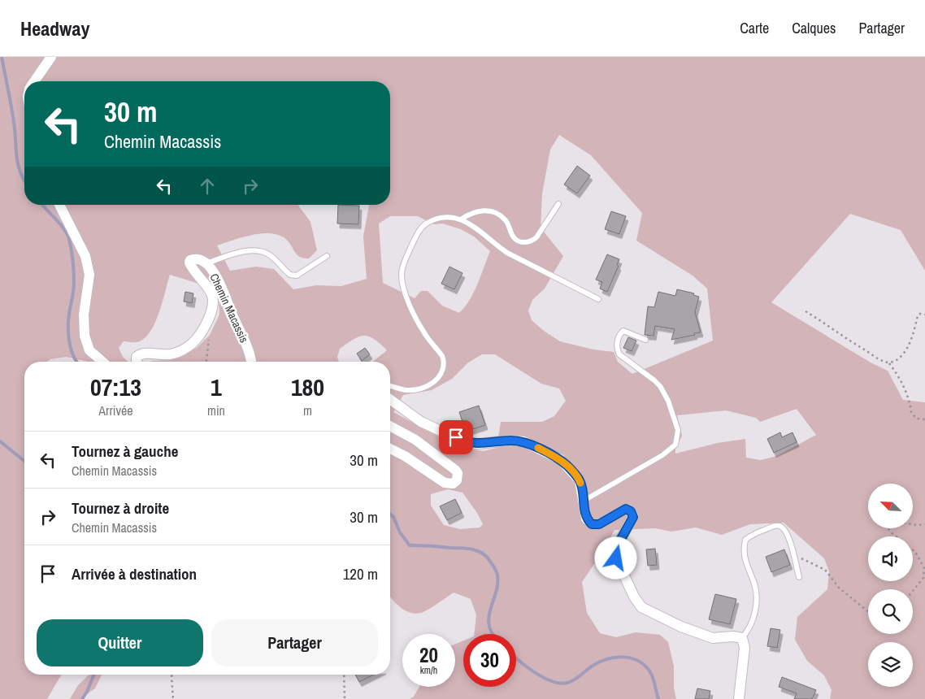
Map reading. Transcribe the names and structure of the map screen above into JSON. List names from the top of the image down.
{
  "streets": {
    "street": ["Chemin Macassis"]
  },
  "north": "top left",
  "page": {
    "header": "Headway",
    "nav": ["Carte", "Calques", "Partager"],
    "turn": ["30 m", "Chemin Macassis"],
    "eta": [
      "07:13",
      "Arrivée",
      "1",
      "min",
      "180",
      "m"
    ],
    "list": [
      {
        "name": "Tournez à gauche",
        "note": "Chemin Macassis",
        "value": "30 m"
      },
      {
        "name": "Tournez à droite",
        "note": "Chemin Macassis",
        "value": "30 m"
      },
      {
        "name": "Arrivée à destination",
        "value": "120 m"
      }
    ],
    "buttons": ["Quitter", "Partager"],
    "speed": "20 km/h",
    "limit": "30"
  }
}
